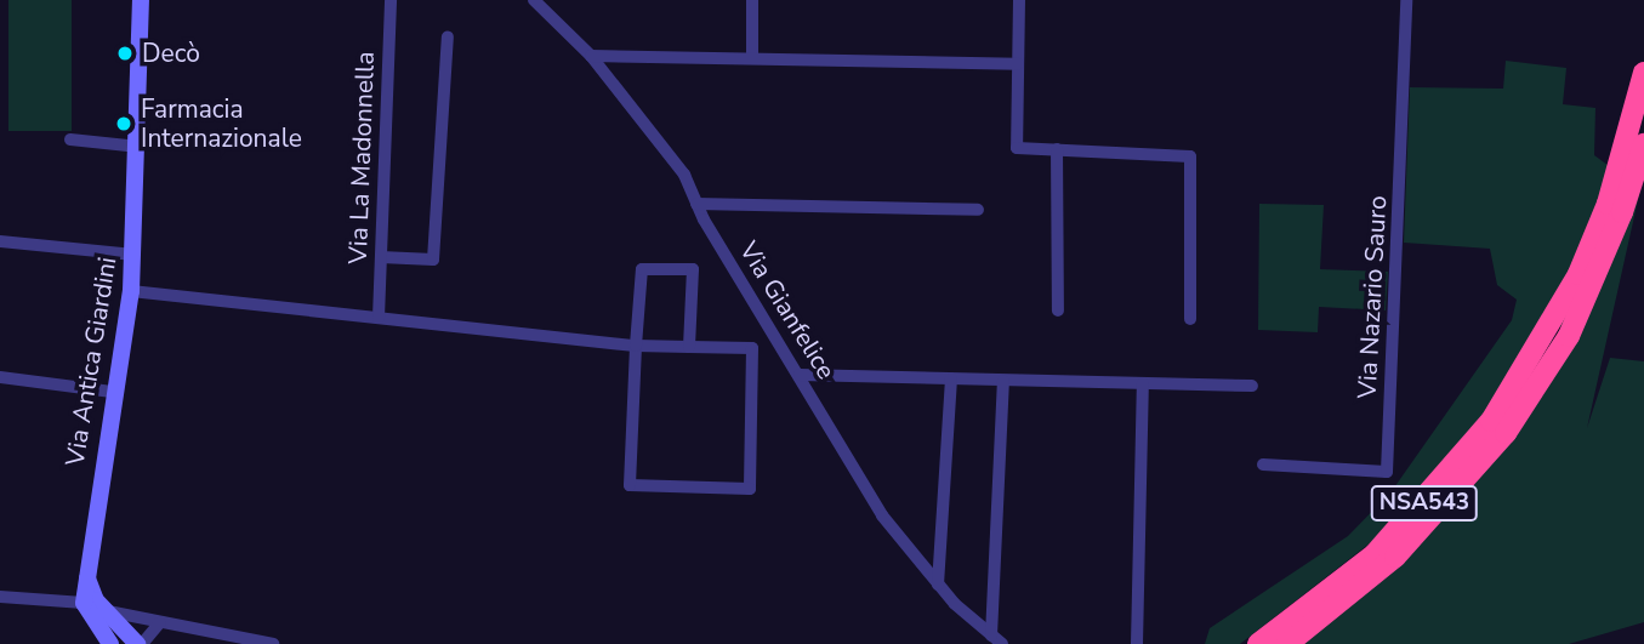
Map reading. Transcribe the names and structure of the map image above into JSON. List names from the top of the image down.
{
  "streets": {
    "highway": ["NSA543"],
    "street": [
      "Via La Madonnella",
      "Via Nazario Sauro",
      "Via Gianfelice",
      "Via Antica Giardini"
    ]
  },
  "places": ["Decò", "Farmacia Internazionale"]
}
